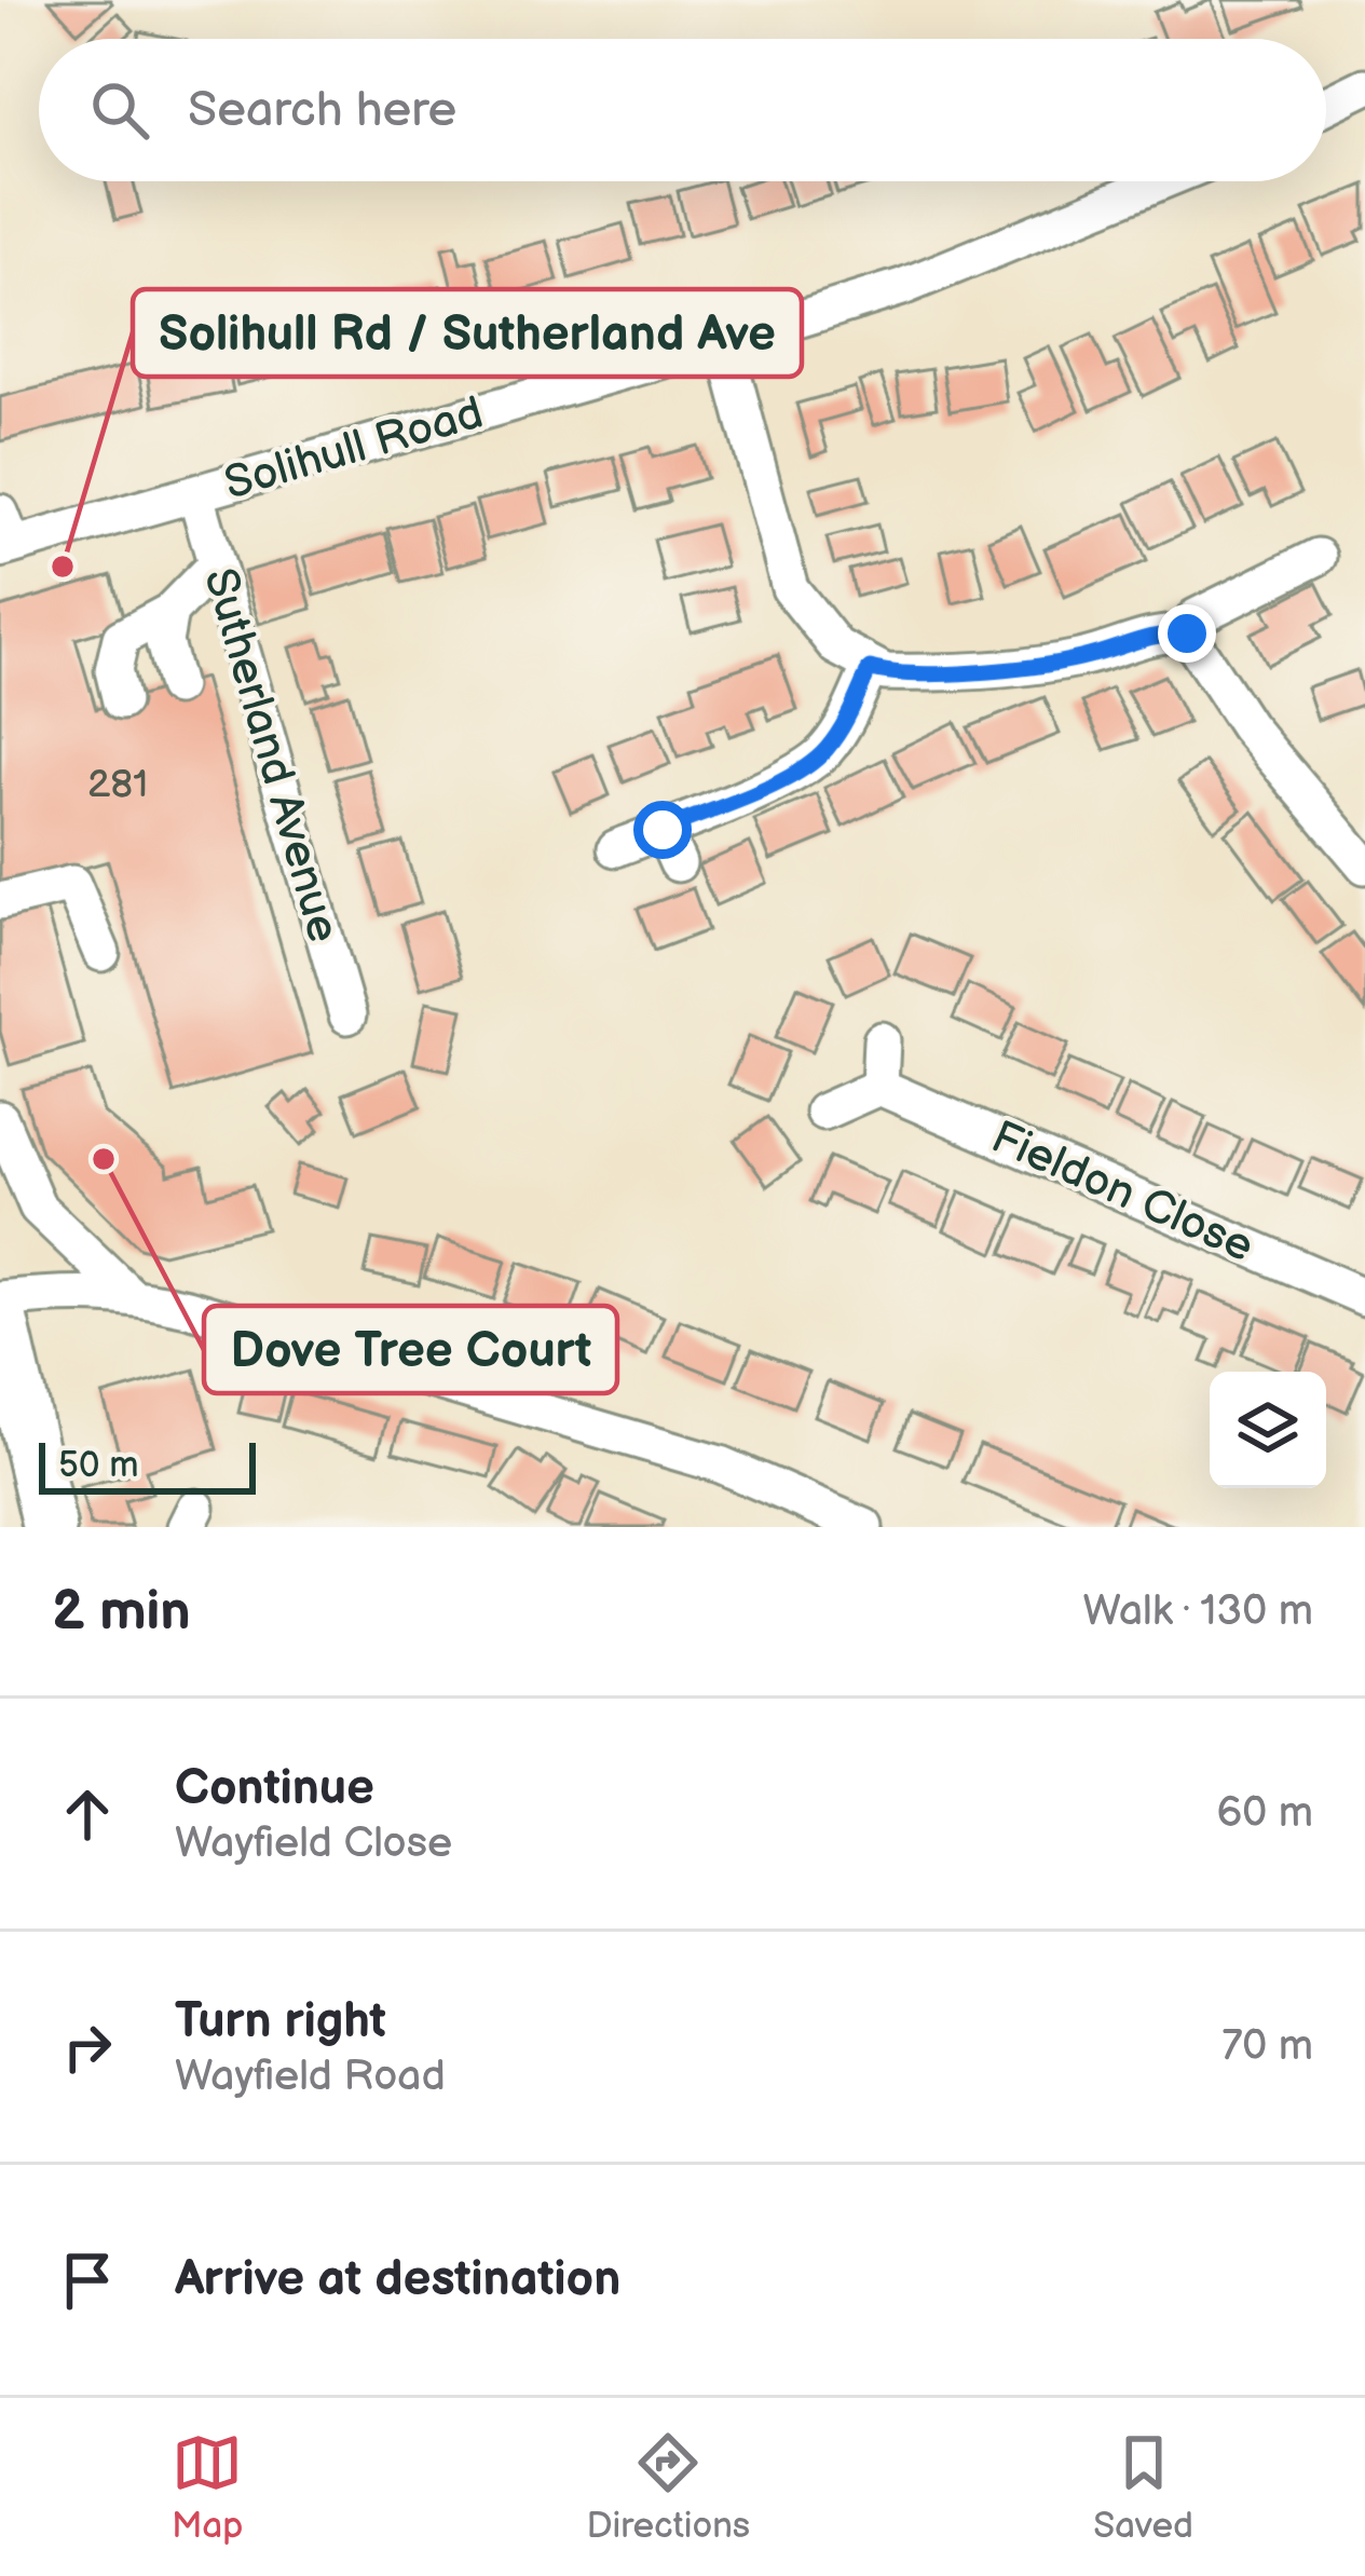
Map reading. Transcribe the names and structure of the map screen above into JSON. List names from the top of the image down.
{
  "streets": {
    "street": ["Solihull Road", "Sutherland Avenue", "Fieldon Close"]
  },
  "crossings": [
    ["Solihull Road", "Sutherland Avenue"]
  ],
  "places": ["Solihull Rd / Sutherland Ave", "Dove Tree Court"],
  "house_numbers": ["281"],
  "scale_bar": "50 m",
  "page": {
    "search": "Search here",
    "scale": "50 m",
    "heading": ["2 min", "Walk · 130 m"],
    "list": [
      ["Continue", "Wayfield Close", "60 m"],
      ["Turn right", "Wayfield Road", "70 m"],
      "Arrive at destination"
    ],
    "nav": ["Map", "Directions", "Saved"]
  }
}
